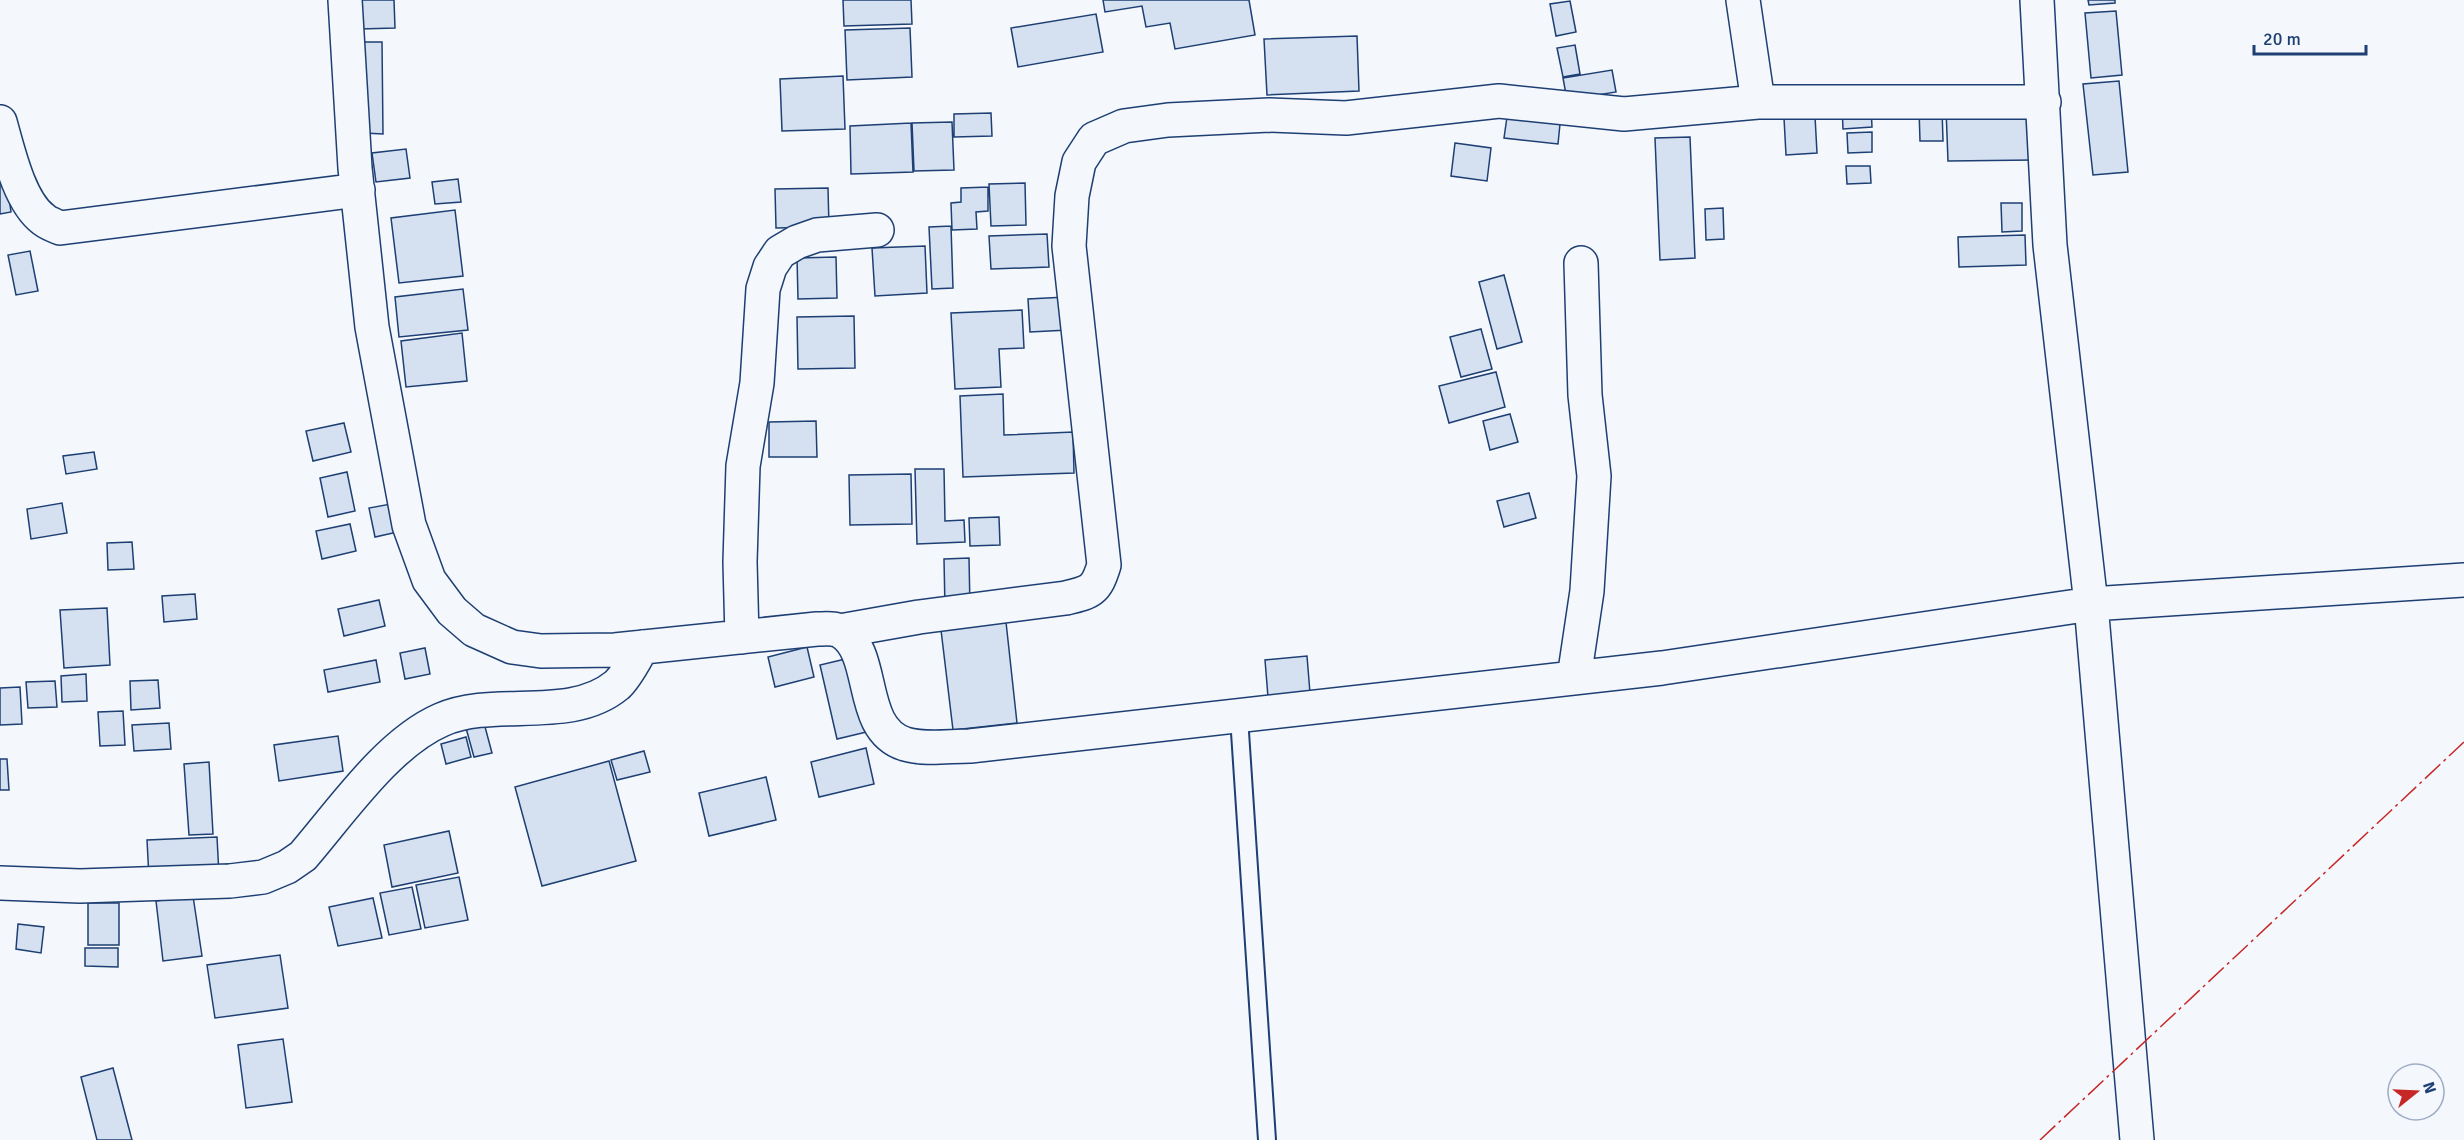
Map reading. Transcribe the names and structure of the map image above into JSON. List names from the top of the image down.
{
  "scale_bar": "20 m",
  "north": "right"
}
